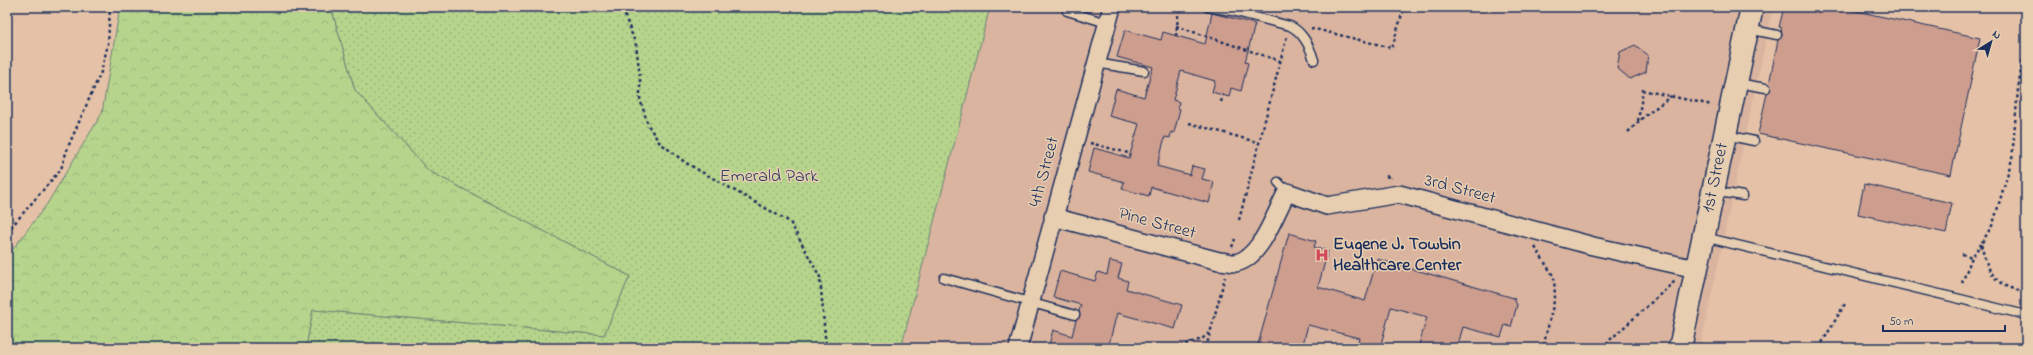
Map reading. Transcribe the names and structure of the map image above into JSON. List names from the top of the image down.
{
  "streets": {
    "street": [
      "4th Street",
      "1st Street",
      "3rd Street",
      "Pine Street"
    ]
  },
  "crossings": [
    ["4th Street", "Pine Street"],
    ["1st Street", "3rd Street"],
    ["3rd Street", "Pine Street"]
  ],
  "parks": ["Emerald Park"],
  "places": {
    "hospital": ["Eugene J. Towbin Healthcare Center"]
  },
  "scale_bar": "50 m",
  "north": "top right"
}
